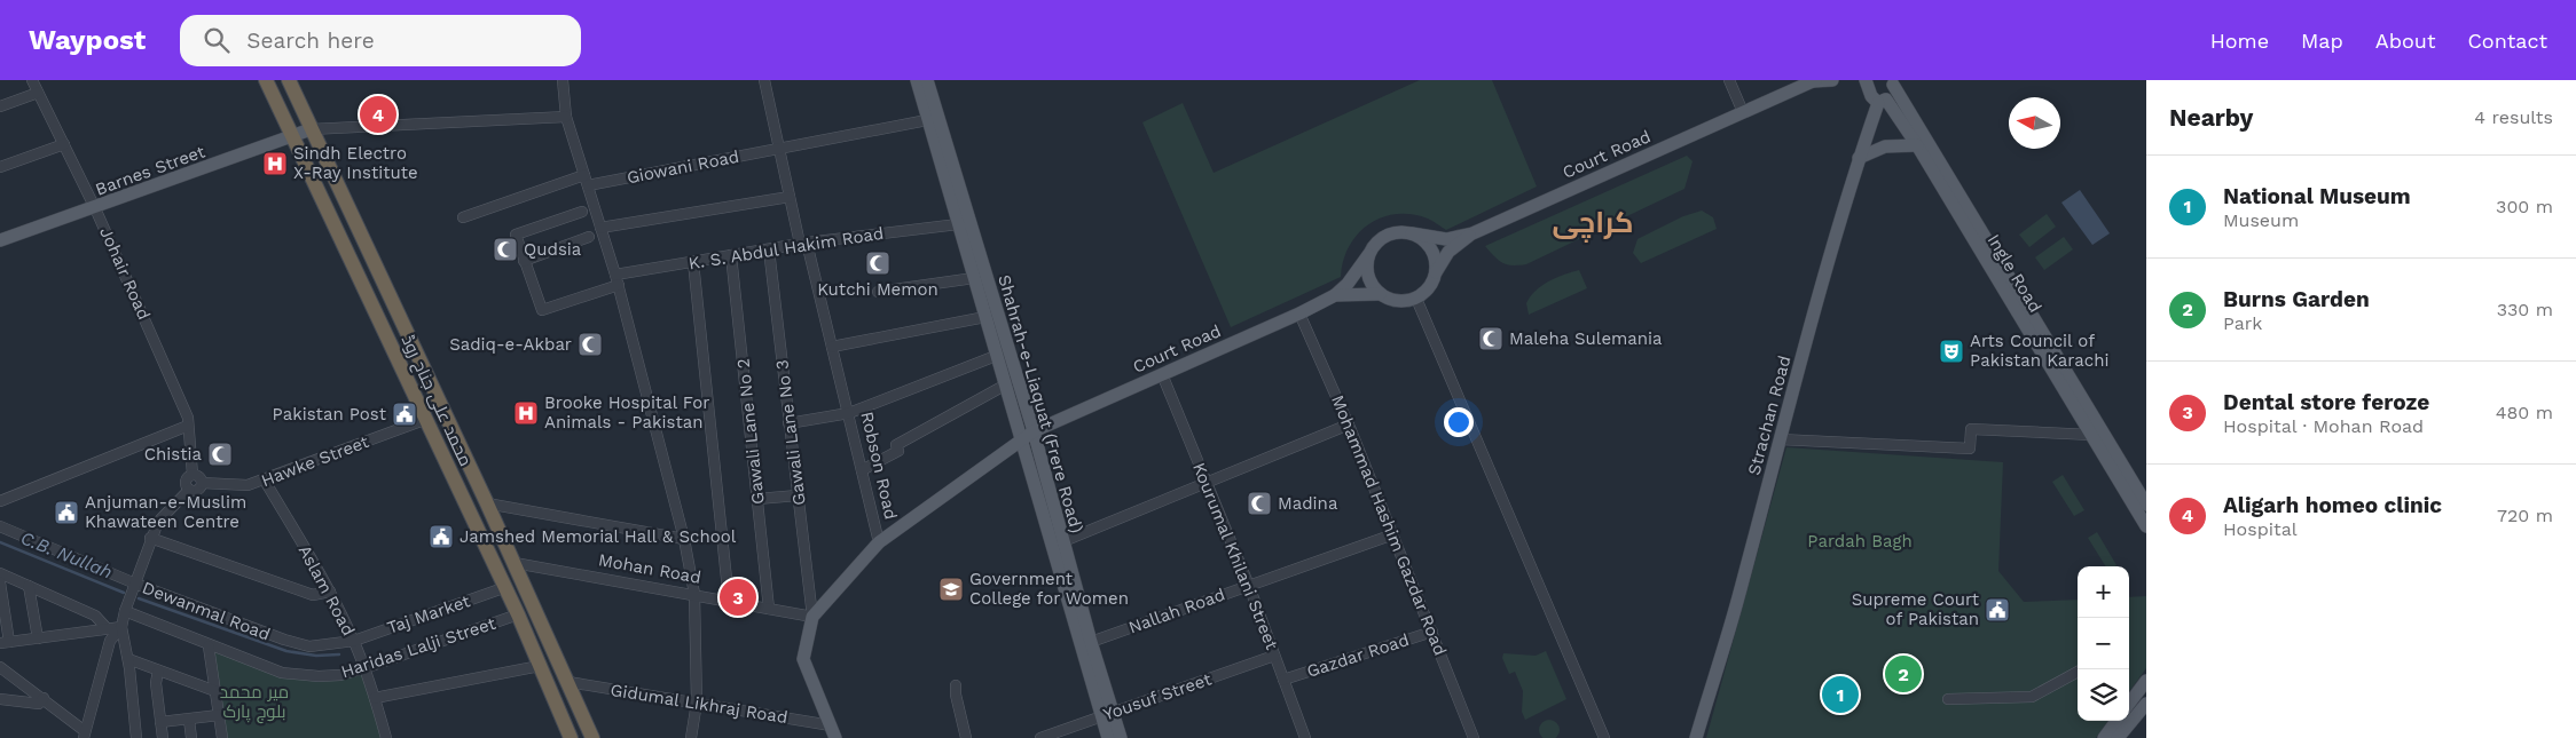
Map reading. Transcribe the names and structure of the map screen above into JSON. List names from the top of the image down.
{
  "streets": {
    "highway": ["محمد علی جناح روڈ"],
    "main road": [
      "Court Road",
      "Barnes Street",
      "Ingle Road",
      "Shahrah-e-Liaquat (Frere Road)",
      "Strachan Road",
      "Robson Road"
    ],
    "street": [
      "Giowani Road",
      "K. S. Abdul Hakim Road",
      "Johair Road",
      "Gawali Lane No 2",
      "Gawali Lane No 3",
      "Hawke Street",
      "Mohammad Hashim Gazdar Road",
      "Kourumal Khilani Street",
      "Mohan Road",
      "Aslam Road",
      "Dewanmal Road",
      "Nallah Road",
      "Taj Market",
      "Haridas Lalji Street",
      "Gazdar Road",
      "Yousuf Street",
      "Gidumal Likhraj Road"
    ]
  },
  "crossings": [
    ["Court Road", "Shahrah-e-Liaquat (Frere Road)"],
    ["Court Road", "Mohammad Hashim Gazdar Road"],
    ["Court Road", "Kourumal Khilani Street"],
    ["Giowani Road", "Shahrah-e-Liaquat (Frere Road)"],
    ["Giowani Road", "Robson Road"],
    ["Barnes Street", "Johair Road"],
    ["Barnes Street", "محمد علی جناح روڈ"],
    ["K. S. Abdul Hakim Road", "Shahrah-e-Liaquat (Frere Road)"],
    ["K. S. Abdul Hakim Road", "Gawali Lane No 2"],
    ["K. S. Abdul Hakim Road", "Gawali Lane No 3"],
    ["K. S. Abdul Hakim Road", "Robson Road"],
    ["Johair Road", "Hawke Street"],
    ["Ingle Road", "Strachan Road"],
    ["محمد علی جناح روڈ", "Hawke Street"],
    ["محمد علی جناح روڈ", "Mohan Road"],
    ["محمد علی جناح روڈ", "Taj Market"],
    ["محمد علی جناح روڈ", "Haridas Lalji Street"],
    ["محمد علی جناح روڈ", "Gidumal Likhraj Road"],
    ["Shahrah-e-Liaquat (Frere Road)", "Nallah Road"],
    ["Shahrah-e-Liaquat (Frere Road)", "Yousuf Street"],
    ["Gawali Lane No 2", "Mohan Road"],
    ["Gawali Lane No 3", "Robson Road"],
    ["Gawali Lane No 3", "Mohan Road"],
    ["Hawke Street", "Aslam Road"],
    ["Robson Road", "Mohan Road"],
    ["Robson Road", "Gidumal Likhraj Road"],
    ["Mohammad Hashim Gazdar Road", "Nallah Road"],
    ["Mohammad Hashim Gazdar Road", "Gazdar Road"],
    ["Kourumal Khilani Street", "Nallah Road"],
    ["Kourumal Khilani Street", "Gazdar Road"],
    ["Kourumal Khilani Street", "Yousuf Street"],
    ["Aslam Road", "Dewanmal Road"],
    ["Aslam Road", "Taj Market"],
    ["Aslam Road", "Haridas Lalji Street"],
    ["Dewanmal Road", "Taj Market"]
  ],
  "districts": ["کراچی"],
  "water": ["C.B. Nullah"],
  "parks": ["Pardah Bagh", "میر محمد بلوچ پارک"],
  "places": {
    "hospital": ["Sindh Electro X-Ray Institute", "Brooke Hospital For Animals - Pakistan"],
    "mosque": [
      "Qudsia",
      "Kutchi Memon",
      "Maleha Sulemania",
      "Sadiq-e-Akbar",
      "Chistia",
      "Madina"
    ],
    "theatre": ["Arts Council of Pakistan Karachi"],
    "public building": [
      "Pakistan Post",
      "Anjuman-e-Muslim Khawateen Centre",
      "Jamshed Memorial Hall & School",
      "Supreme Court of Pakistan"
    ],
    "school or university": ["Government College for Women"]
  },
  "north": "left",
  "page": {
    "header": "Waypost",
    "search": "Search here",
    "nav": [
      "Home",
      "Map",
      "About",
      "Contact"
    ],
    "heading": ["Nearby", "4 results"],
    "pins": [
      "4",
      "3",
      "2",
      "1"
    ],
    "list": [
      {
        "mark": "1",
        "name": "National Museum",
        "note": "Museum",
        "value": "300 m"
      },
      {
        "mark": "2",
        "name": "Burns Garden",
        "note": "Park",
        "value": "330 m"
      },
      {
        "mark": "3",
        "name": "Dental store feroze",
        "note": "Hospital · Mohan Road",
        "value": "480 m"
      },
      {
        "mark": "4",
        "name": "Aligarh homeo clinic",
        "note": "Hospital",
        "value": "720 m"
      }
    ],
    "map_buttons": ["+", "−"]
  }
}
